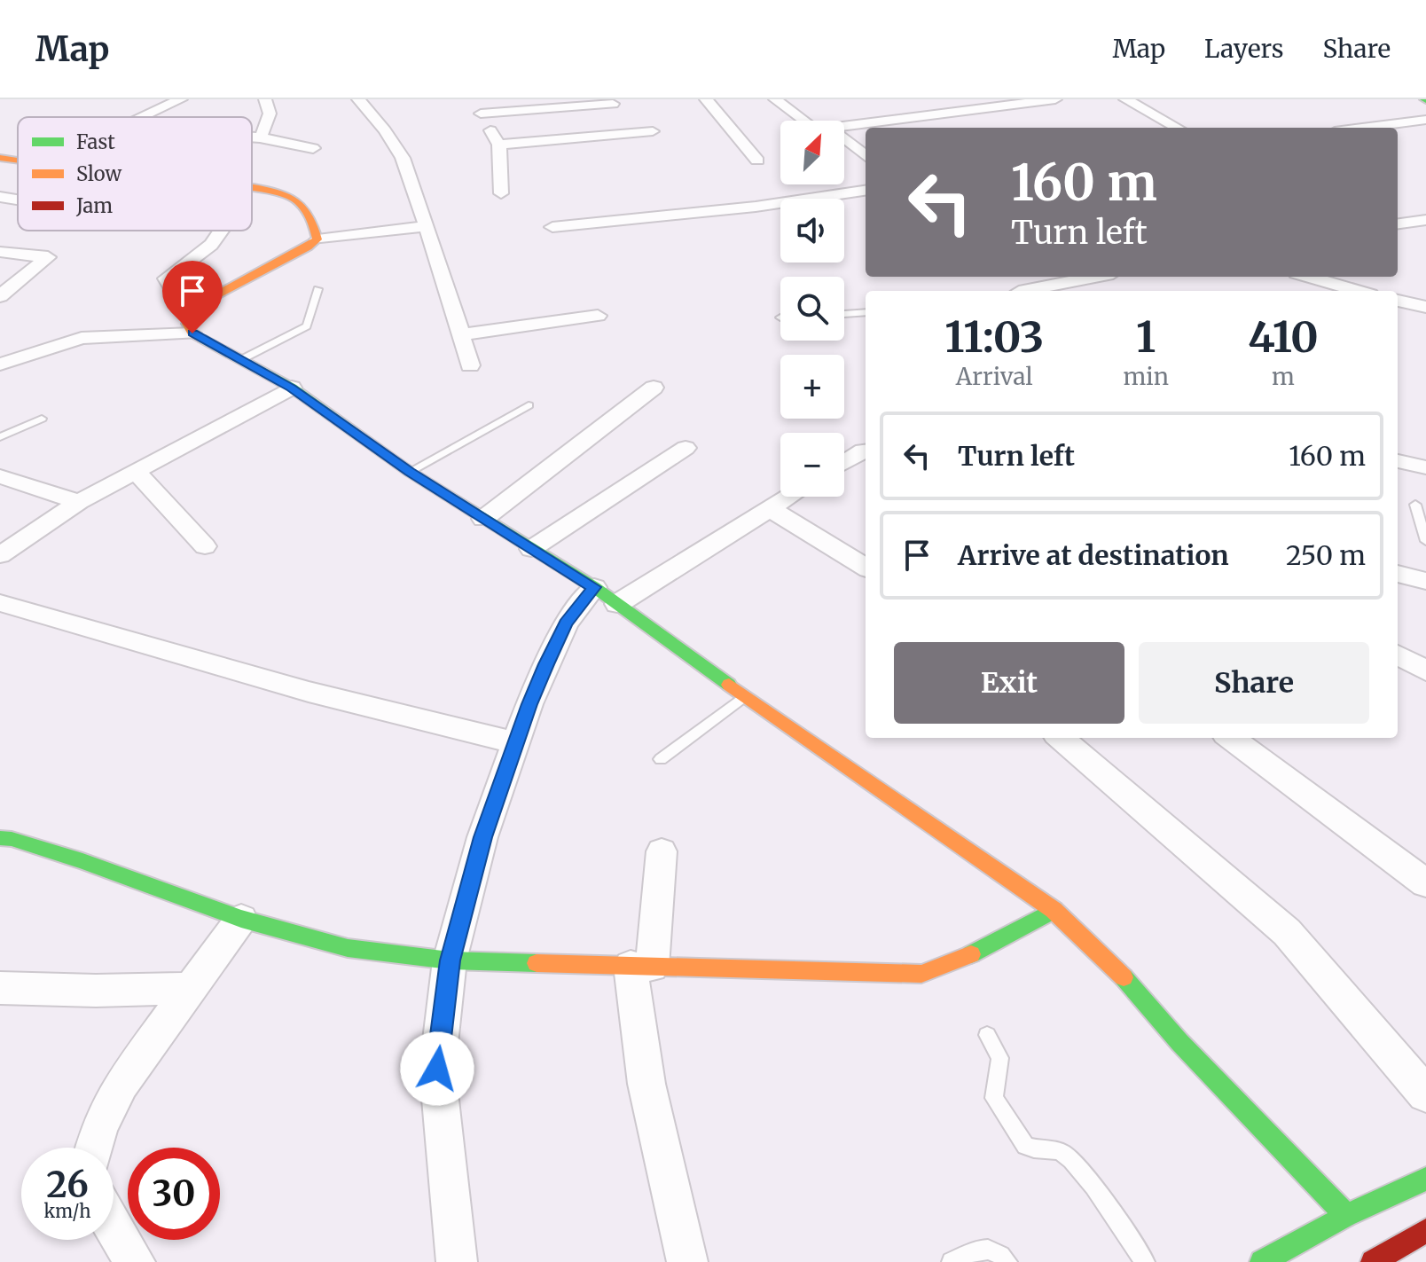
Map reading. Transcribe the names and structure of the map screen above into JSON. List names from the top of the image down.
{
  "legend": ["Fast", "Slow", "Jam"],
  "north": "top right",
  "page": {
    "header": "Map",
    "nav": ["Map", "Layers", "Share"],
    "map_buttons": ["+", "−"],
    "turn": ["160 m", "Turn left"],
    "eta": [
      "11:03",
      "Arrival",
      "1",
      "min",
      "410",
      "m"
    ],
    "list": [
      {
        "name": "Turn left",
        "value": "160 m"
      },
      {
        "name": "Arrive at destination",
        "value": "250 m"
      }
    ],
    "buttons": ["Exit", "Share"],
    "speed": "26 km/h",
    "limit": "30"
  }
}
